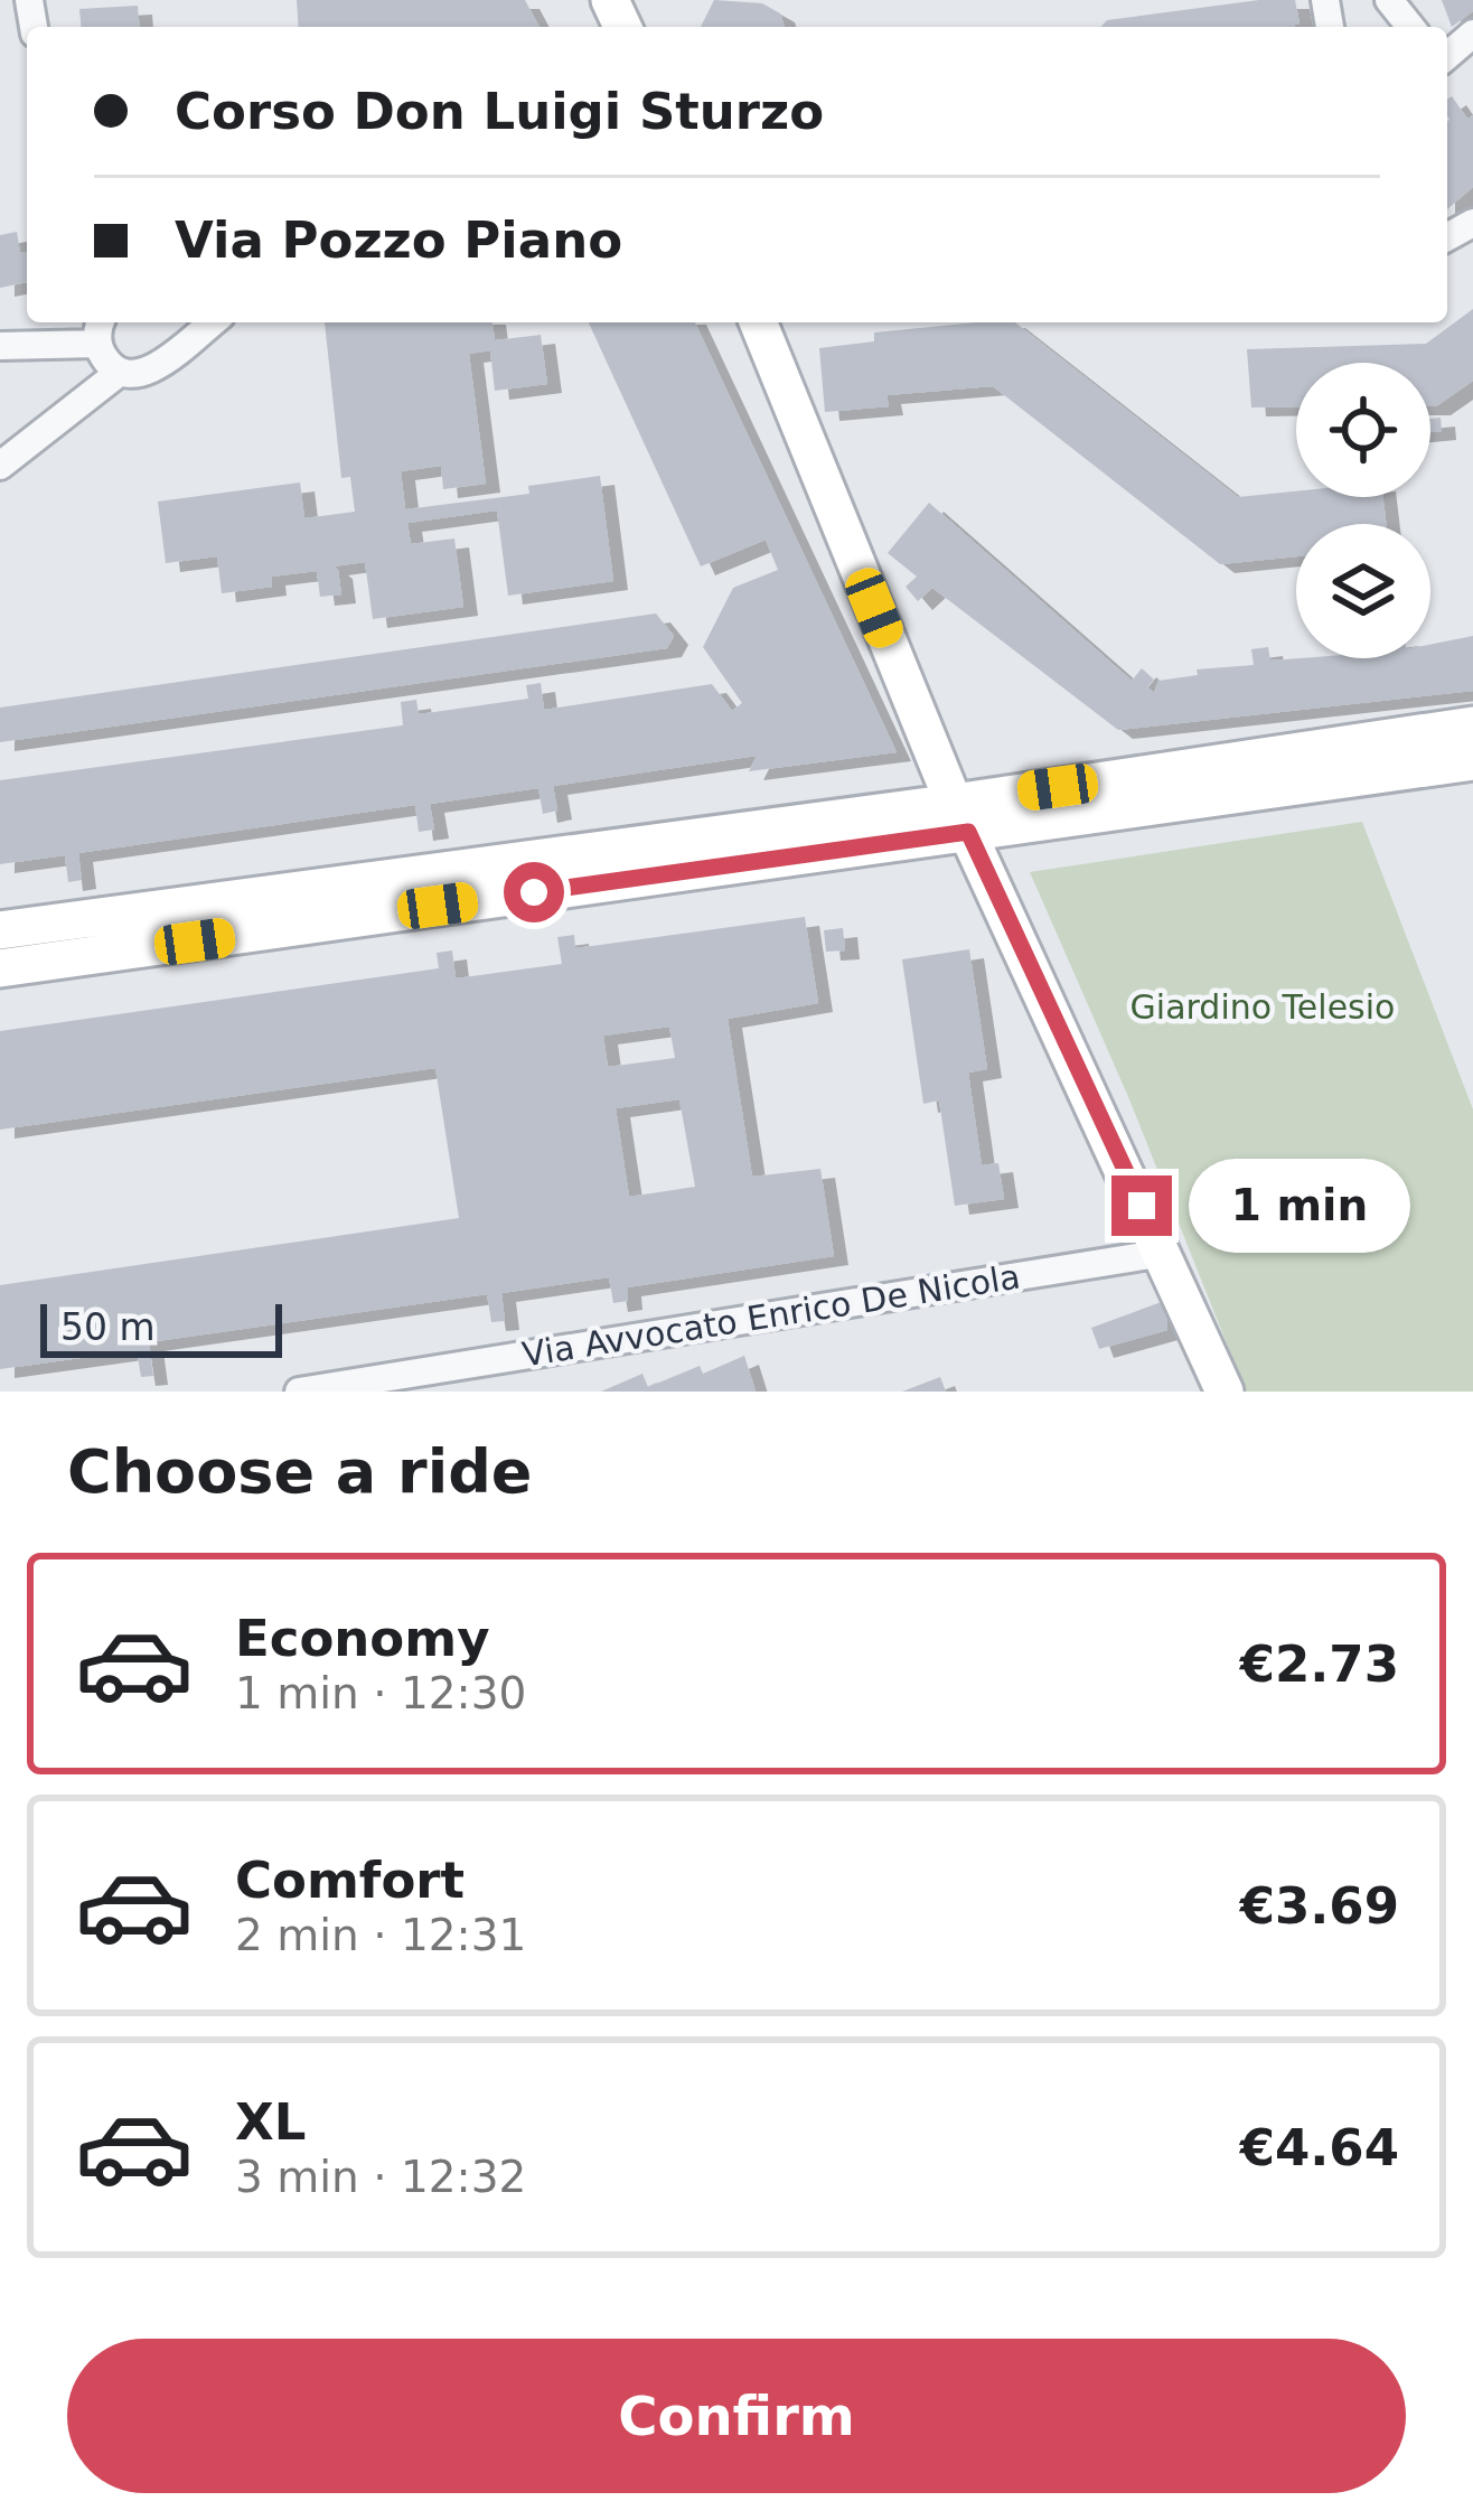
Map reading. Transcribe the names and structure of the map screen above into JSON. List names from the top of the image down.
{
  "streets": {
    "street": ["Via Avvocato Enrico De Nicola"]
  },
  "parks": ["Giardino Telesio"],
  "scale_bar": "50 m",
  "page": {
    "banner": ["Corso Don Luigi Sturzo", "Via Pozzo Piano"],
    "bubble": "1 min",
    "scale": "50 m",
    "heading": "Choose a ride",
    "list": [
      {
        "name": "Economy",
        "note": "1 min · 12:30",
        "value": "€2.73"
      },
      {
        "name": "Comfort",
        "note": "2 min · 12:31",
        "value": "€3.69"
      },
      {
        "name": "XL",
        "note": "3 min · 12:32",
        "value": "€4.64"
      }
    ],
    "buttons": "Confirm"
  }
}
